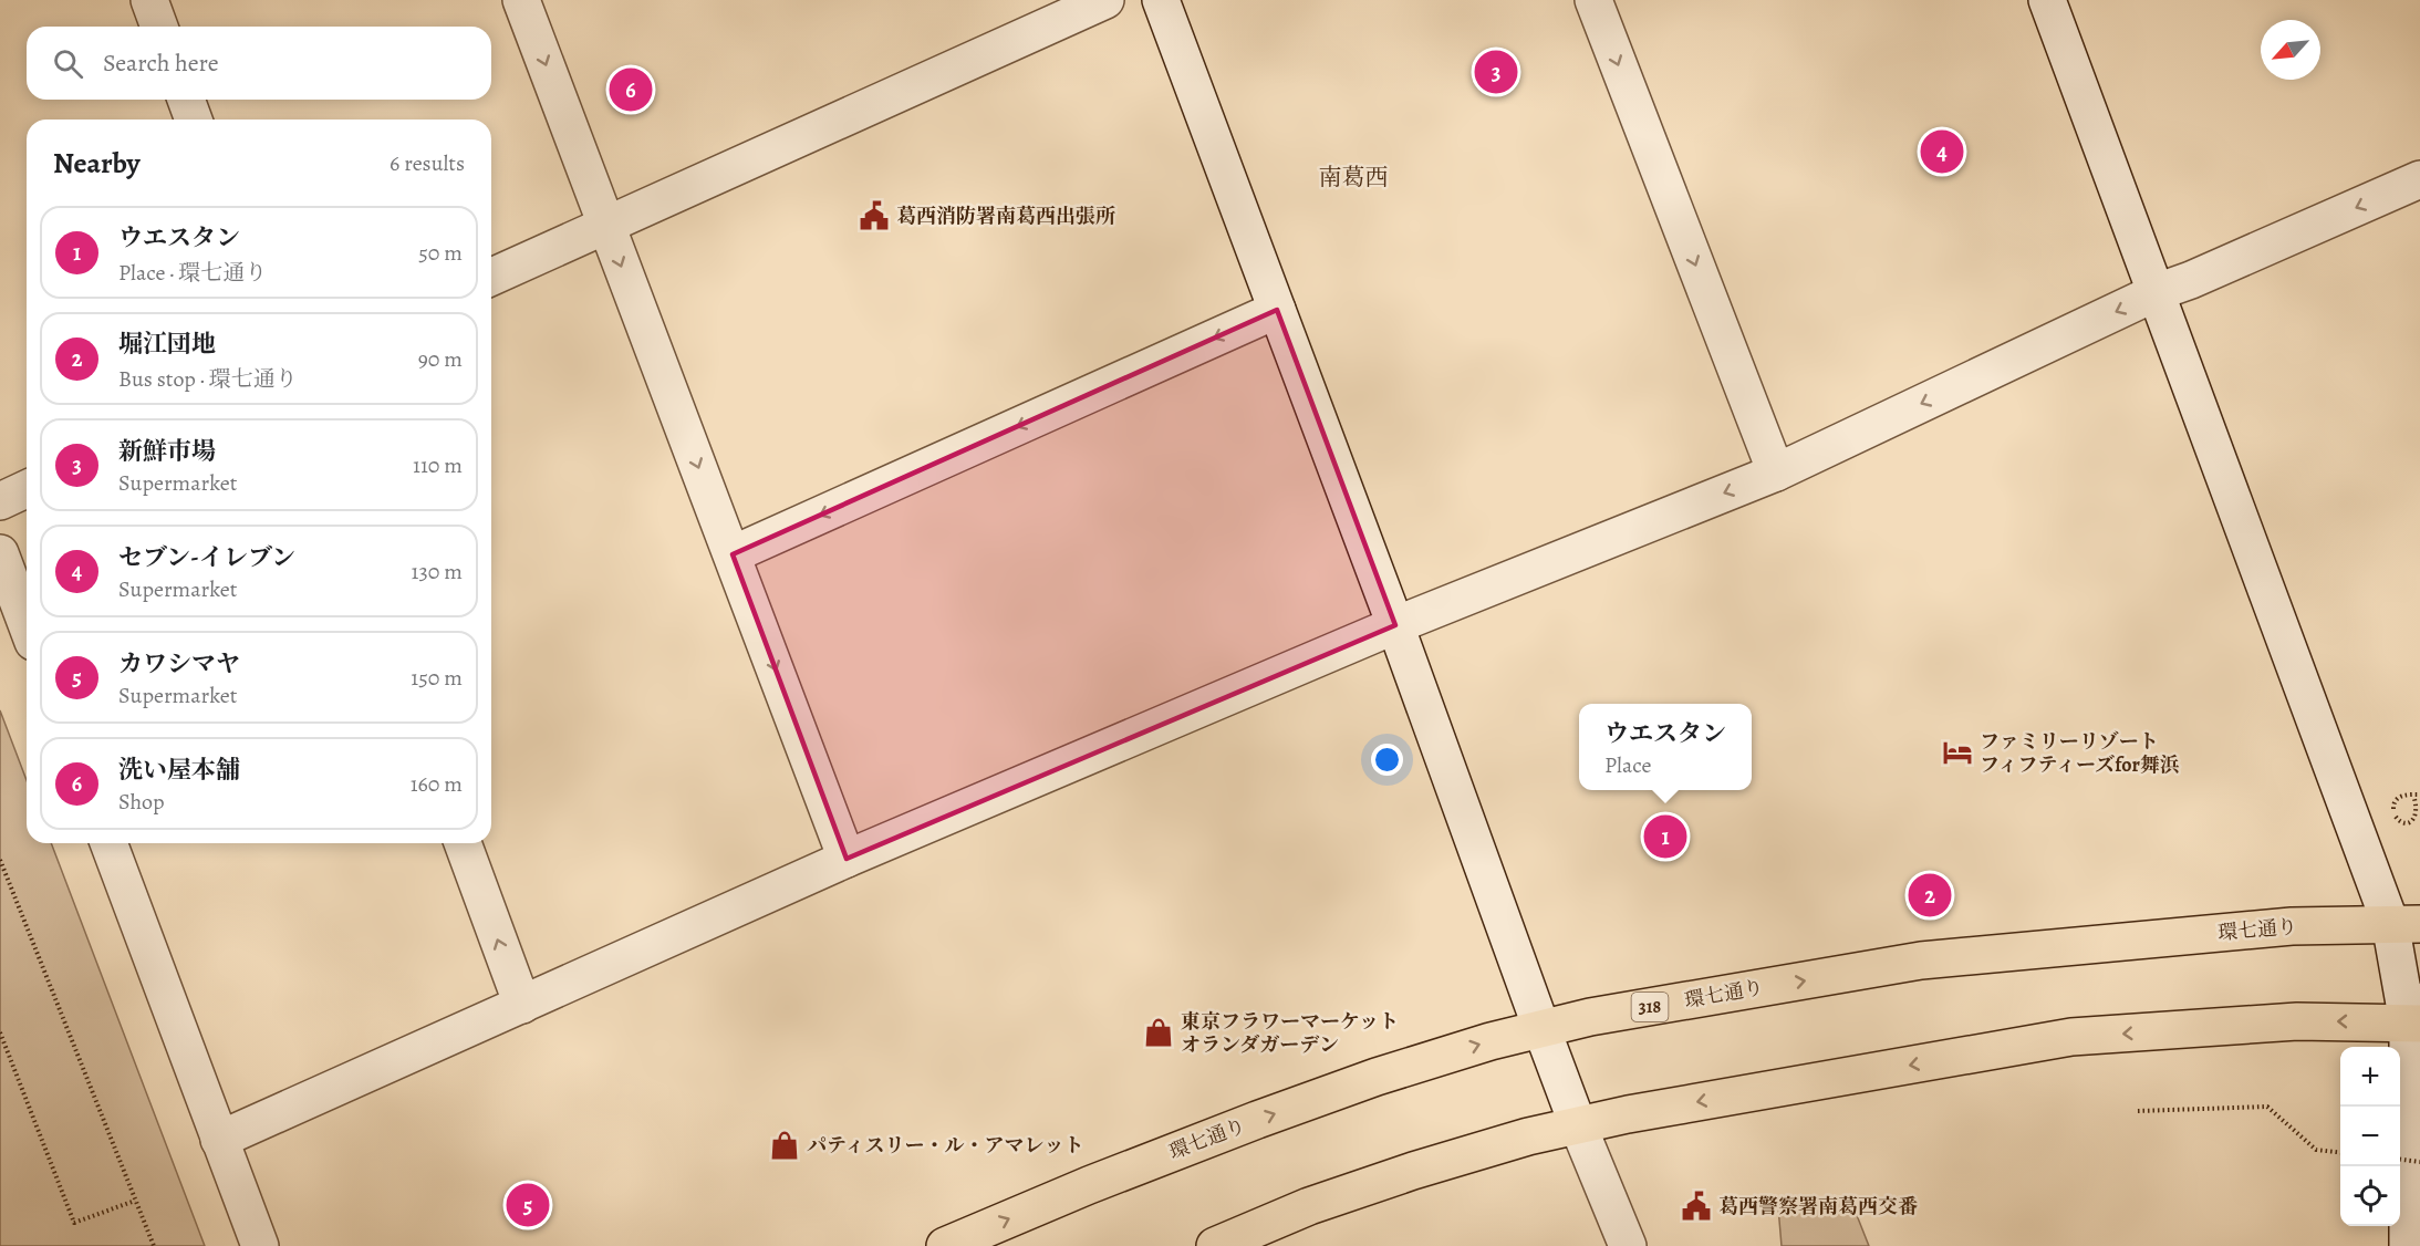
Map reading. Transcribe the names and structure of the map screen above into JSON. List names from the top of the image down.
{
  "streets": {
    "main road": ["環七通り", "318"]
  },
  "districts": ["南葛西"],
  "places": {
    "public building": ["葛西消防署南葛西出張所", "葛西警察署南葛西交番"],
    "hotel": ["ファミリーリゾート フィフティーズfor舞浜"],
    "shop": ["東京フラワーマーケット オランダガーデン", "パティスリー・ル・アマレット"]
  },
  "north": "bottom left",
  "page": {
    "search": "Search here",
    "pins": [
      "3",
      "6",
      "4",
      "1",
      "2",
      "5"
    ],
    "heading": ["Nearby", "6 results"],
    "list": [
      {
        "mark": "1",
        "name": "ウエスタン",
        "note": "Place · 環七通り",
        "value": "50 m"
      },
      {
        "mark": "2",
        "name": "堀江団地",
        "note": "Bus stop · 環七通り",
        "value": "90 m"
      },
      {
        "mark": "3",
        "name": "新鮮市場",
        "note": "Supermarket",
        "value": "110 m"
      },
      {
        "mark": "4",
        "name": "セブン-イレブン",
        "note": "Supermarket",
        "value": "130 m"
      },
      {
        "mark": "5",
        "name": "カワシマヤ",
        "note": "Supermarket",
        "value": "150 m"
      },
      {
        "mark": "6",
        "name": "洗い屋本舗",
        "note": "Shop",
        "value": "160 m"
      }
    ],
    "popup": ["ウエスタン", "Place"],
    "map_buttons": ["+", "−"]
  }
}
